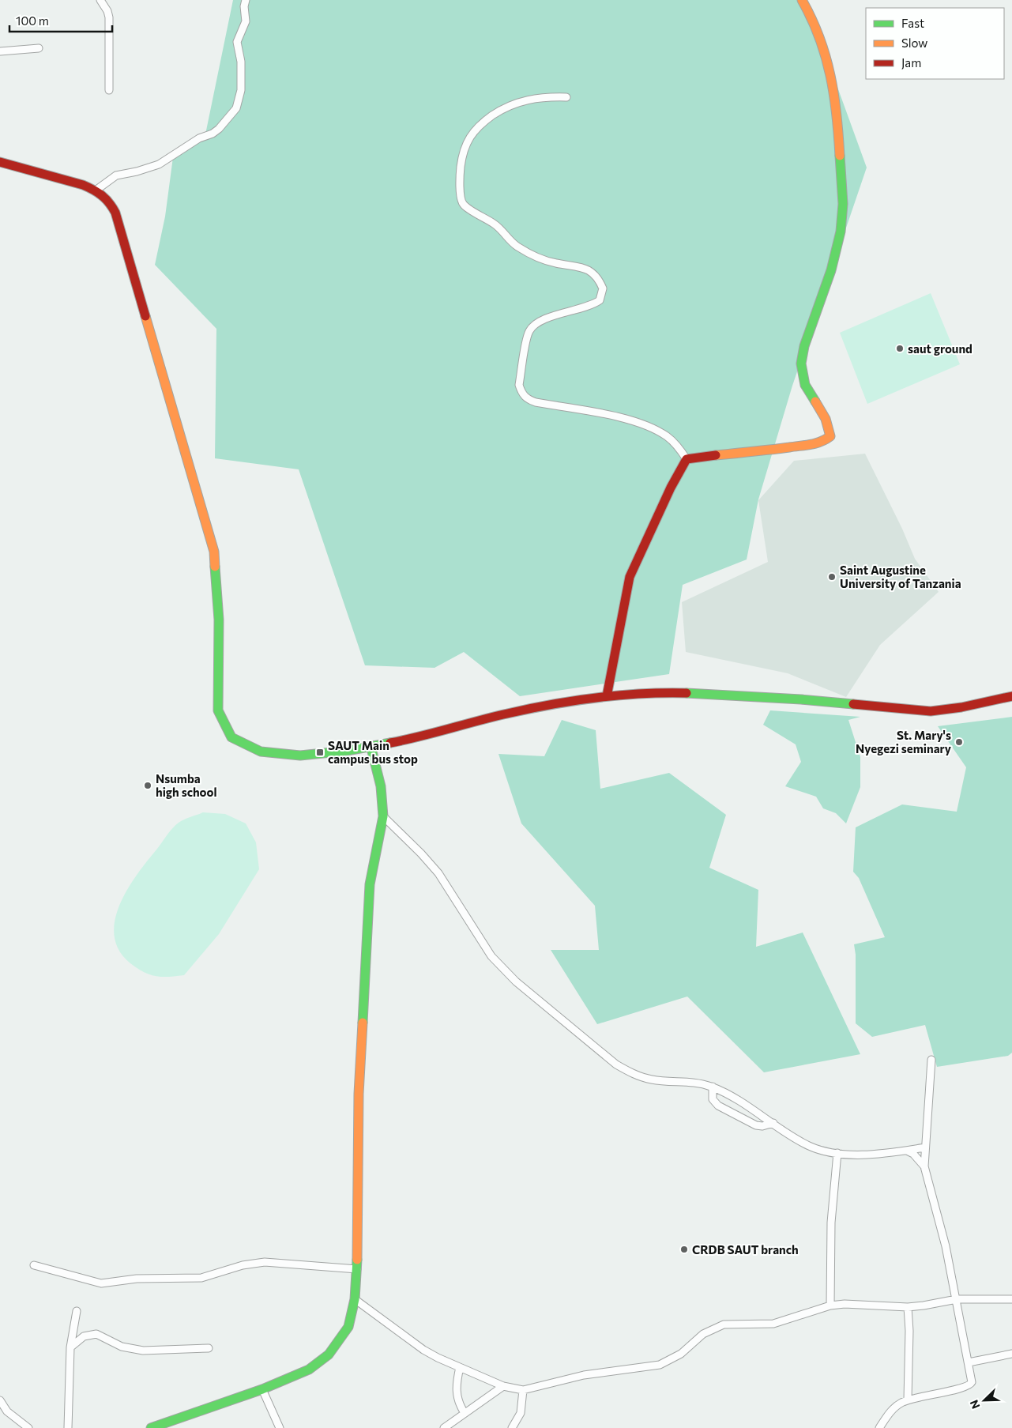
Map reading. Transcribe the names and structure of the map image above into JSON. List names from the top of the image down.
{
  "places": {
    "other": [
      "saut ground",
      "Saint Augustine University of Tanzania",
      "St. Mary's Nyegezi seminary",
      "Nsumba high school",
      "CRDB SAUT branch"
    ],
    "transit": ["SAUT Main campus bus stop"]
  },
  "legend": ["Fast", "Slow", "Jam"],
  "scale_bar": "100 m",
  "north": "bottom left"
}
